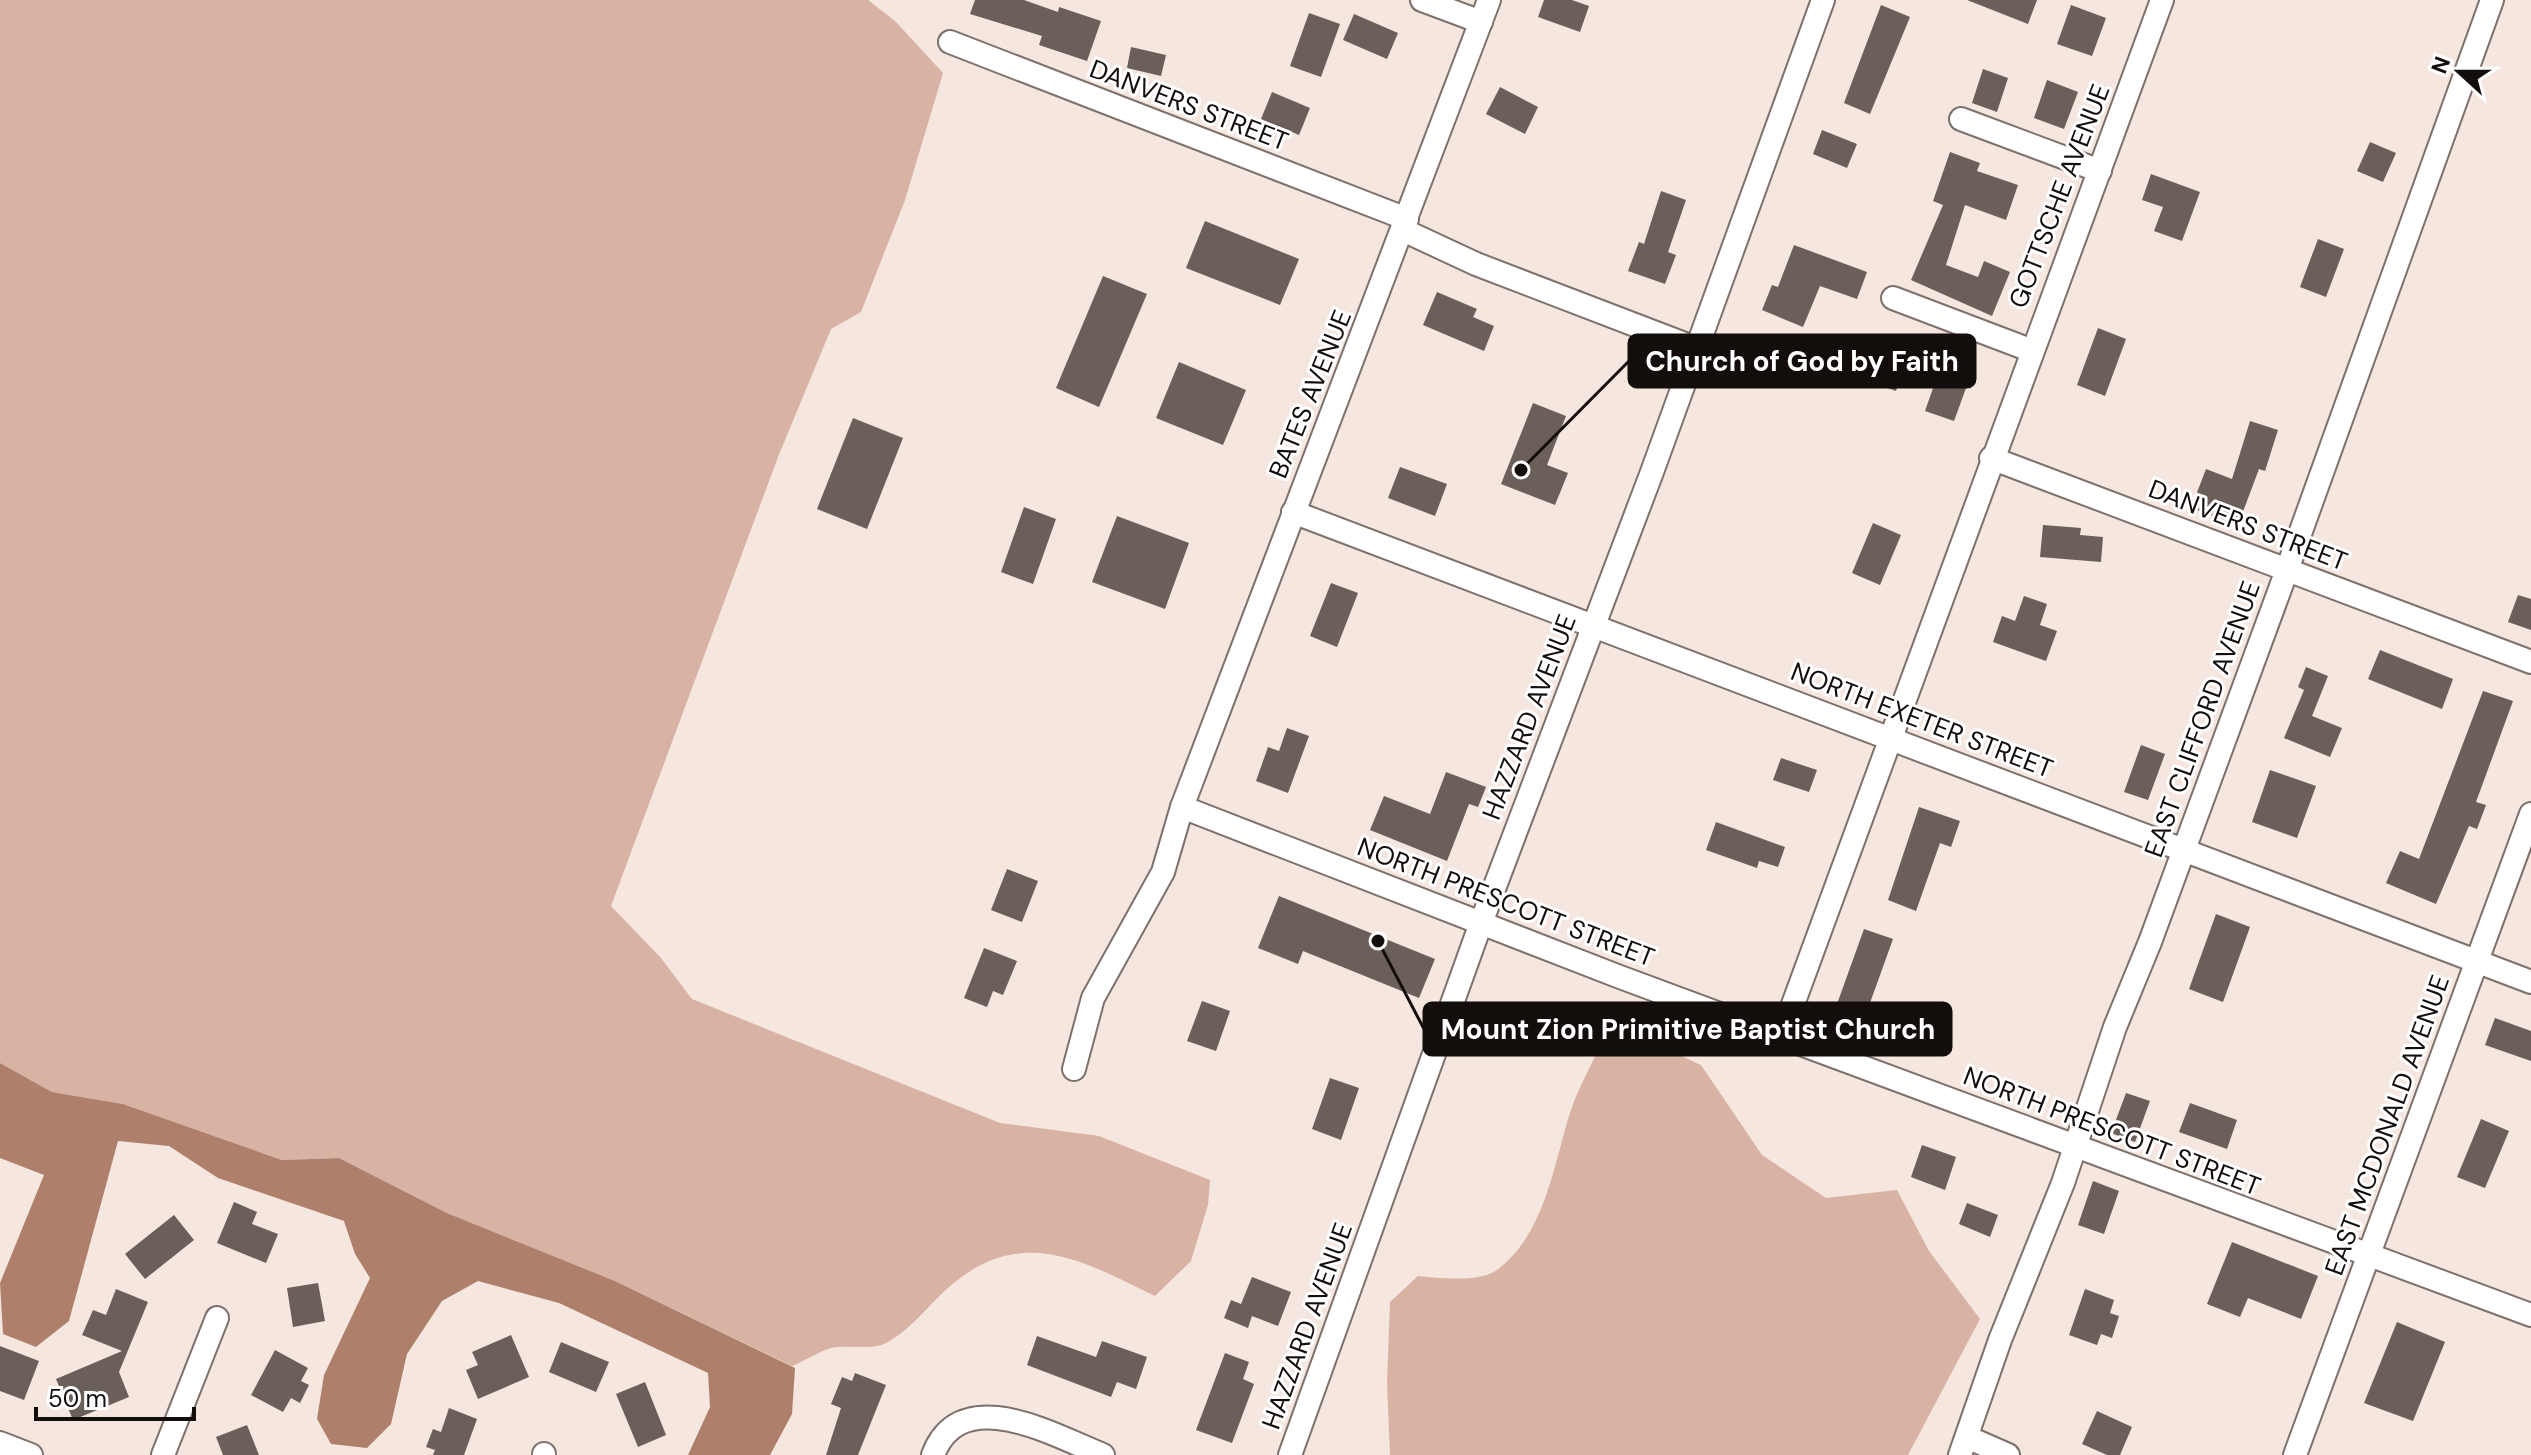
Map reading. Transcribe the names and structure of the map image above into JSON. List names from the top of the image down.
{
  "streets": {
    "street": [
      "DANVERS STREET",
      "GOTTSCHE AVENUE",
      "BATES AVENUE",
      "HAZZARD AVENUE",
      "EAST CLIFFORD AVENUE",
      "NORTH EXETER STREET",
      "NORTH PRESCOTT STREET",
      "EAST MCDONALD AVENUE"
    ]
  },
  "crossings": [
    ["DANVERS STREET", "GOTTSCHE AVENUE"],
    ["DANVERS STREET", "BATES AVENUE"],
    ["DANVERS STREET", "HAZZARD AVENUE"],
    ["DANVERS STREET", "EAST CLIFFORD AVENUE"],
    ["BATES AVENUE", "NORTH EXETER STREET"],
    ["BATES AVENUE", "NORTH PRESCOTT STREET"],
    ["HAZZARD AVENUE", "NORTH EXETER STREET"],
    ["HAZZARD AVENUE", "NORTH PRESCOTT STREET"],
    ["EAST CLIFFORD AVENUE", "NORTH EXETER STREET"],
    ["EAST CLIFFORD AVENUE", "NORTH PRESCOTT STREET"],
    ["NORTH EXETER STREET", "EAST MCDONALD AVENUE"],
    ["NORTH PRESCOTT STREET", "EAST MCDONALD AVENUE"]
  ],
  "places": ["Church of God by Faith", "Mount Zion Primitive Baptist Church"],
  "scale_bar": "50 m",
  "north": "left"
}
